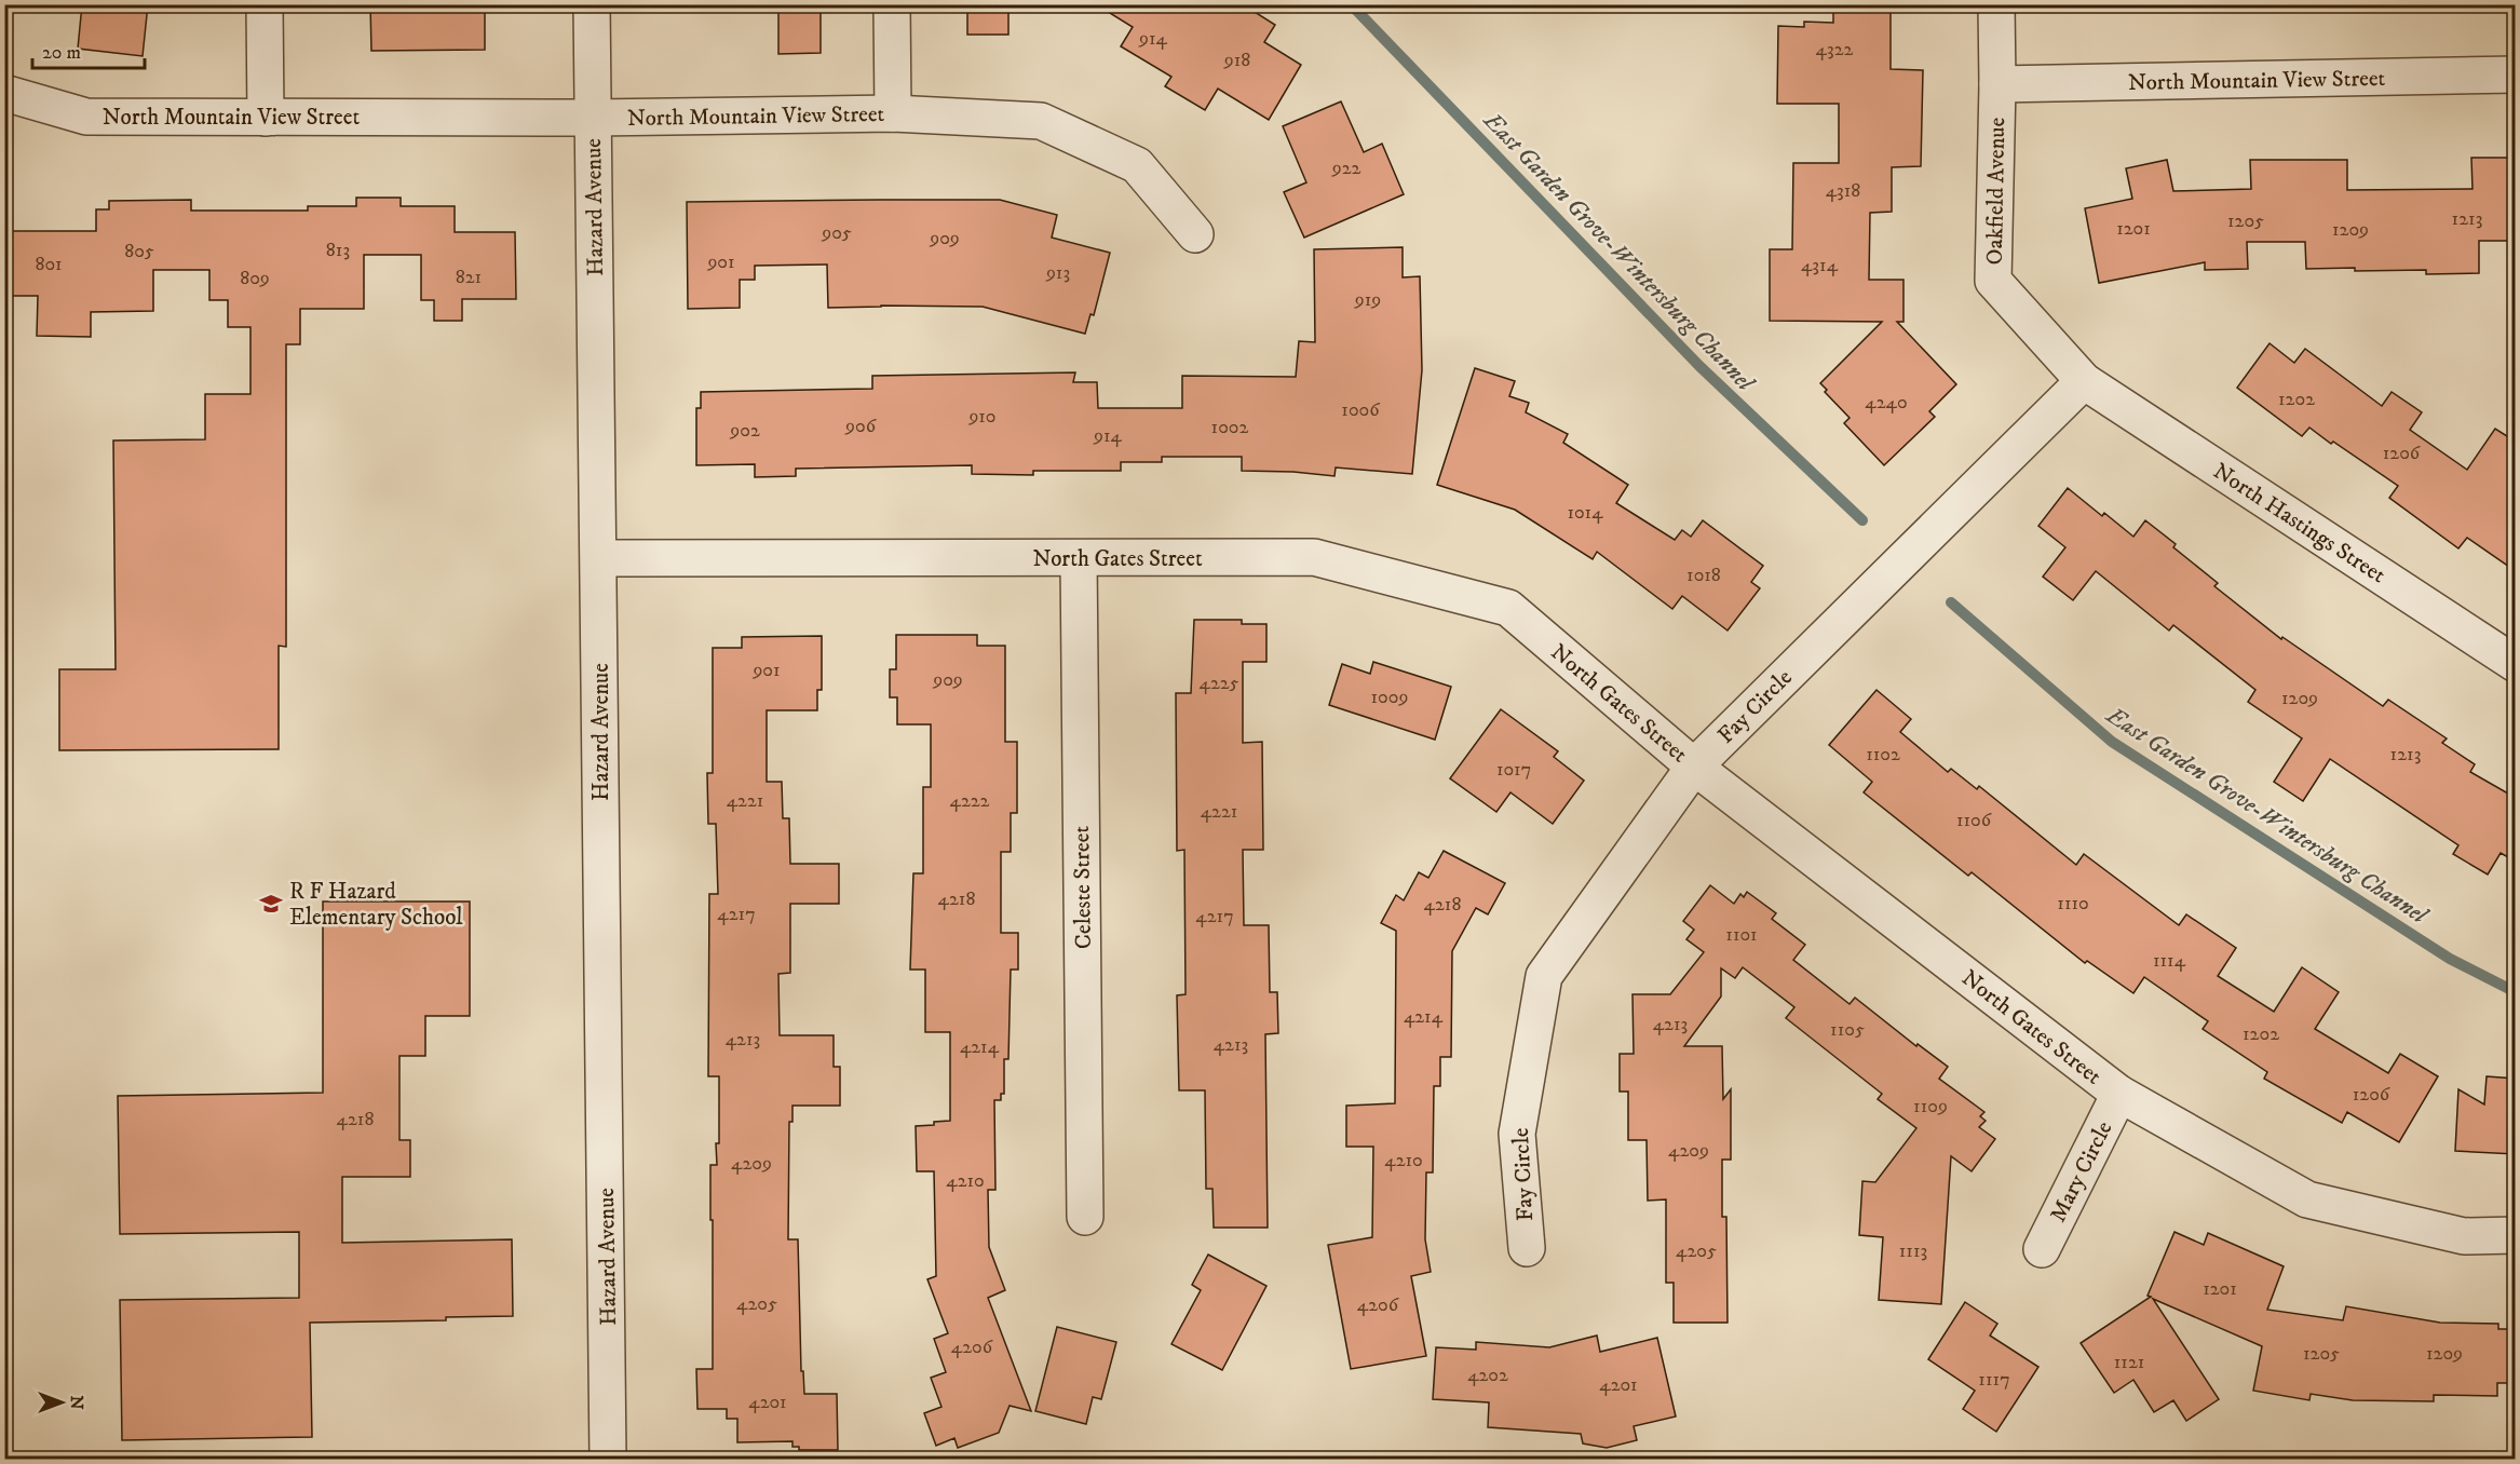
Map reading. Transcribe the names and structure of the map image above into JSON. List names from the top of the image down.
{
  "streets": {
    "street": [
      "North Mountain View Street",
      "Oakfield Avenue",
      "Hazard Avenue",
      "North Hastings Street",
      "North Gates Street",
      "Fay Circle",
      "Celeste Street",
      "Mary Circle"
    ]
  },
  "crossings": [
    ["North Mountain View Street", "Oakfield Avenue"],
    ["North Mountain View Street", "Hazard Avenue"],
    ["Oakfield Avenue", "North Hastings Street"],
    ["Oakfield Avenue", "Fay Circle"],
    ["Hazard Avenue", "North Gates Street"],
    ["North Hastings Street", "Fay Circle"],
    ["North Gates Street", "Fay Circle"],
    ["North Gates Street", "Celeste Street"],
    ["North Gates Street", "Mary Circle"]
  ],
  "water": ["East Garden Grove-Wintersburg Channel"],
  "places": {
    "school or university": ["R F Hazard Elementary School"]
  },
  "house_numbers": [
    "914",
    "4322",
    "918",
    "922",
    "4318",
    "1213",
    "1205",
    "1201",
    "1209",
    "905",
    "909",
    "813",
    "805",
    "901",
    "801",
    "4314",
    "913",
    "821",
    "809",
    "919",
    "1202",
    "4240",
    "1006",
    "910",
    "906",
    "1002",
    "902",
    "914",
    "1206",
    "1014",
    "1018",
    "901",
    "909",
    "4225",
    "1009",
    "1209",
    "1102",
    "1213",
    "1017",
    "4221",
    "4222",
    "4221",
    "1106",
    "4218",
    "1110",
    "4218",
    "4217",
    "4217",
    "1101",
    "1114",
    "4214",
    "4213",
    "1105",
    "1202",
    "4213",
    "4213",
    "4214",
    "1206",
    "1109",
    "4218",
    "4209",
    "4210",
    "4209",
    "4210",
    "4205",
    "1113",
    "1201",
    "4205",
    "4206",
    "4206",
    "1205",
    "1209",
    "1121",
    "4202",
    "1117",
    "4201",
    "4201"
  ],
  "scale_bar": "20 m",
  "north": "right"
}
